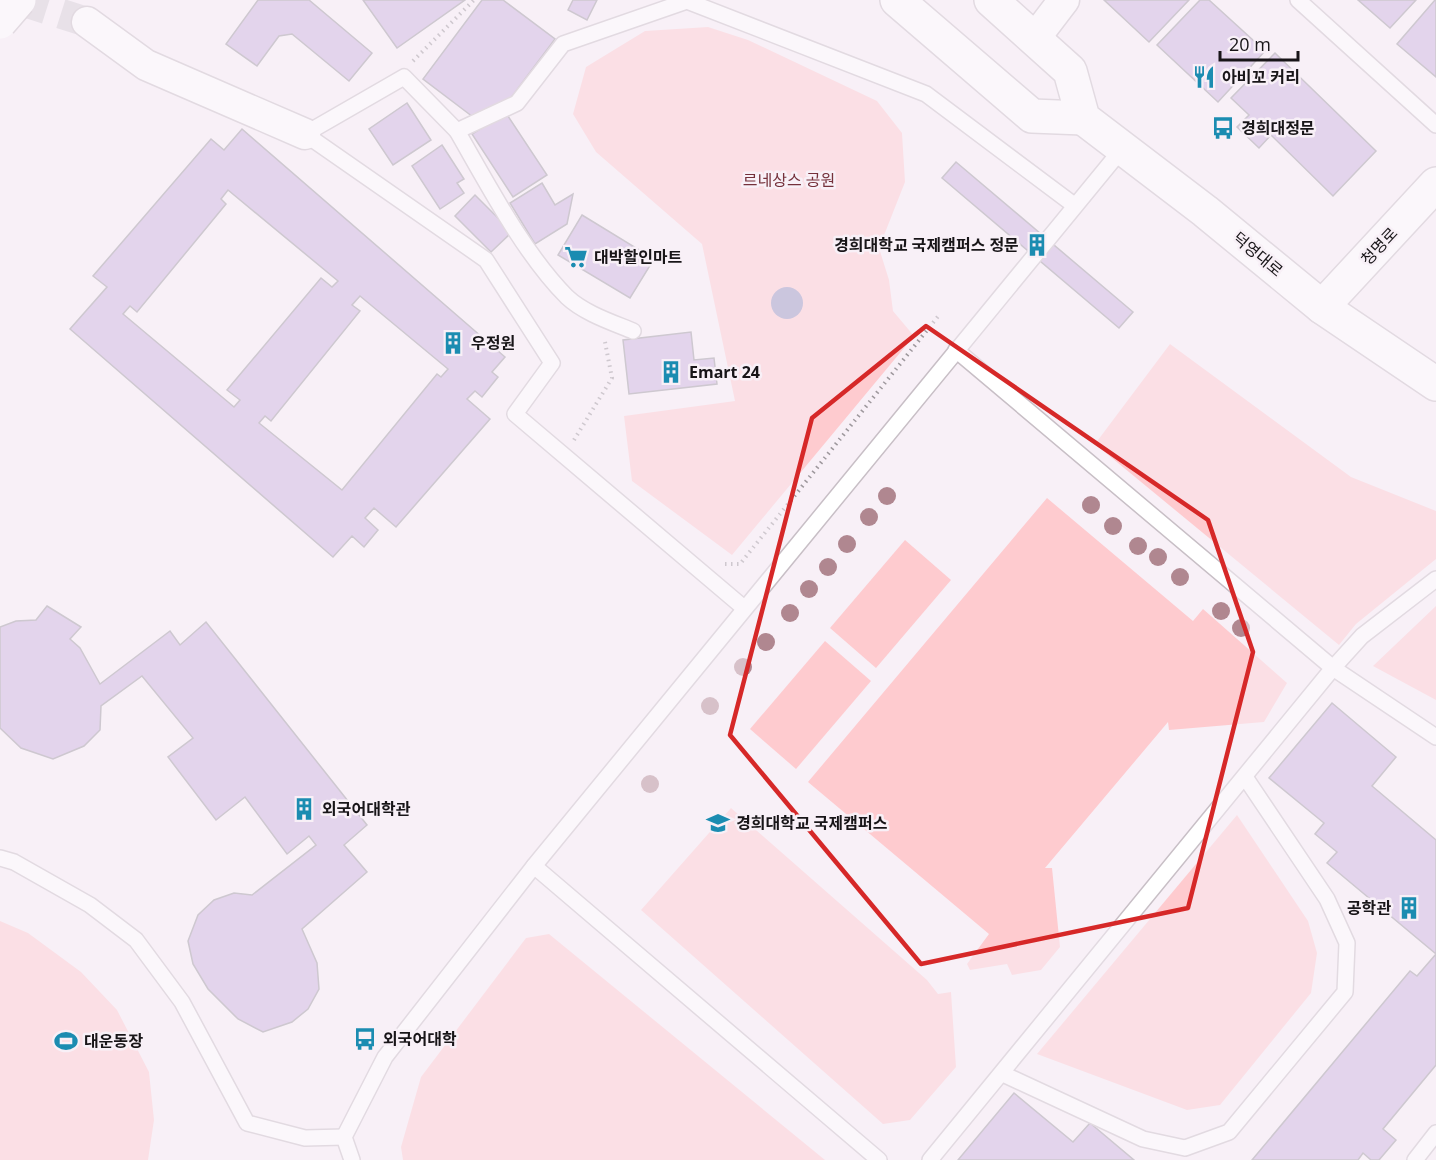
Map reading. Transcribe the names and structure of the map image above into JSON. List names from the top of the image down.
{
  "streets": {
    "main road": ["청명로", "덕영대로"]
  },
  "crossings": [
    ["청명로", "덕영대로"]
  ],
  "parks": ["르네상스 공원"],
  "places": {
    "restaurant": ["아비꼬 커리"],
    "bus stop": ["경희대정문", "외국어대학"],
    "building": [
      "경희대학교 국제캠퍼스 정문",
      "우정원",
      "Emart 24",
      "외국어대학관",
      "공학관"
    ],
    "supermarket": ["대박할인마트"],
    "school or university": ["경희대학교 국제캠퍼스"],
    "sports": ["대운동장"]
  },
  "scale_bar": "20 m"
}
